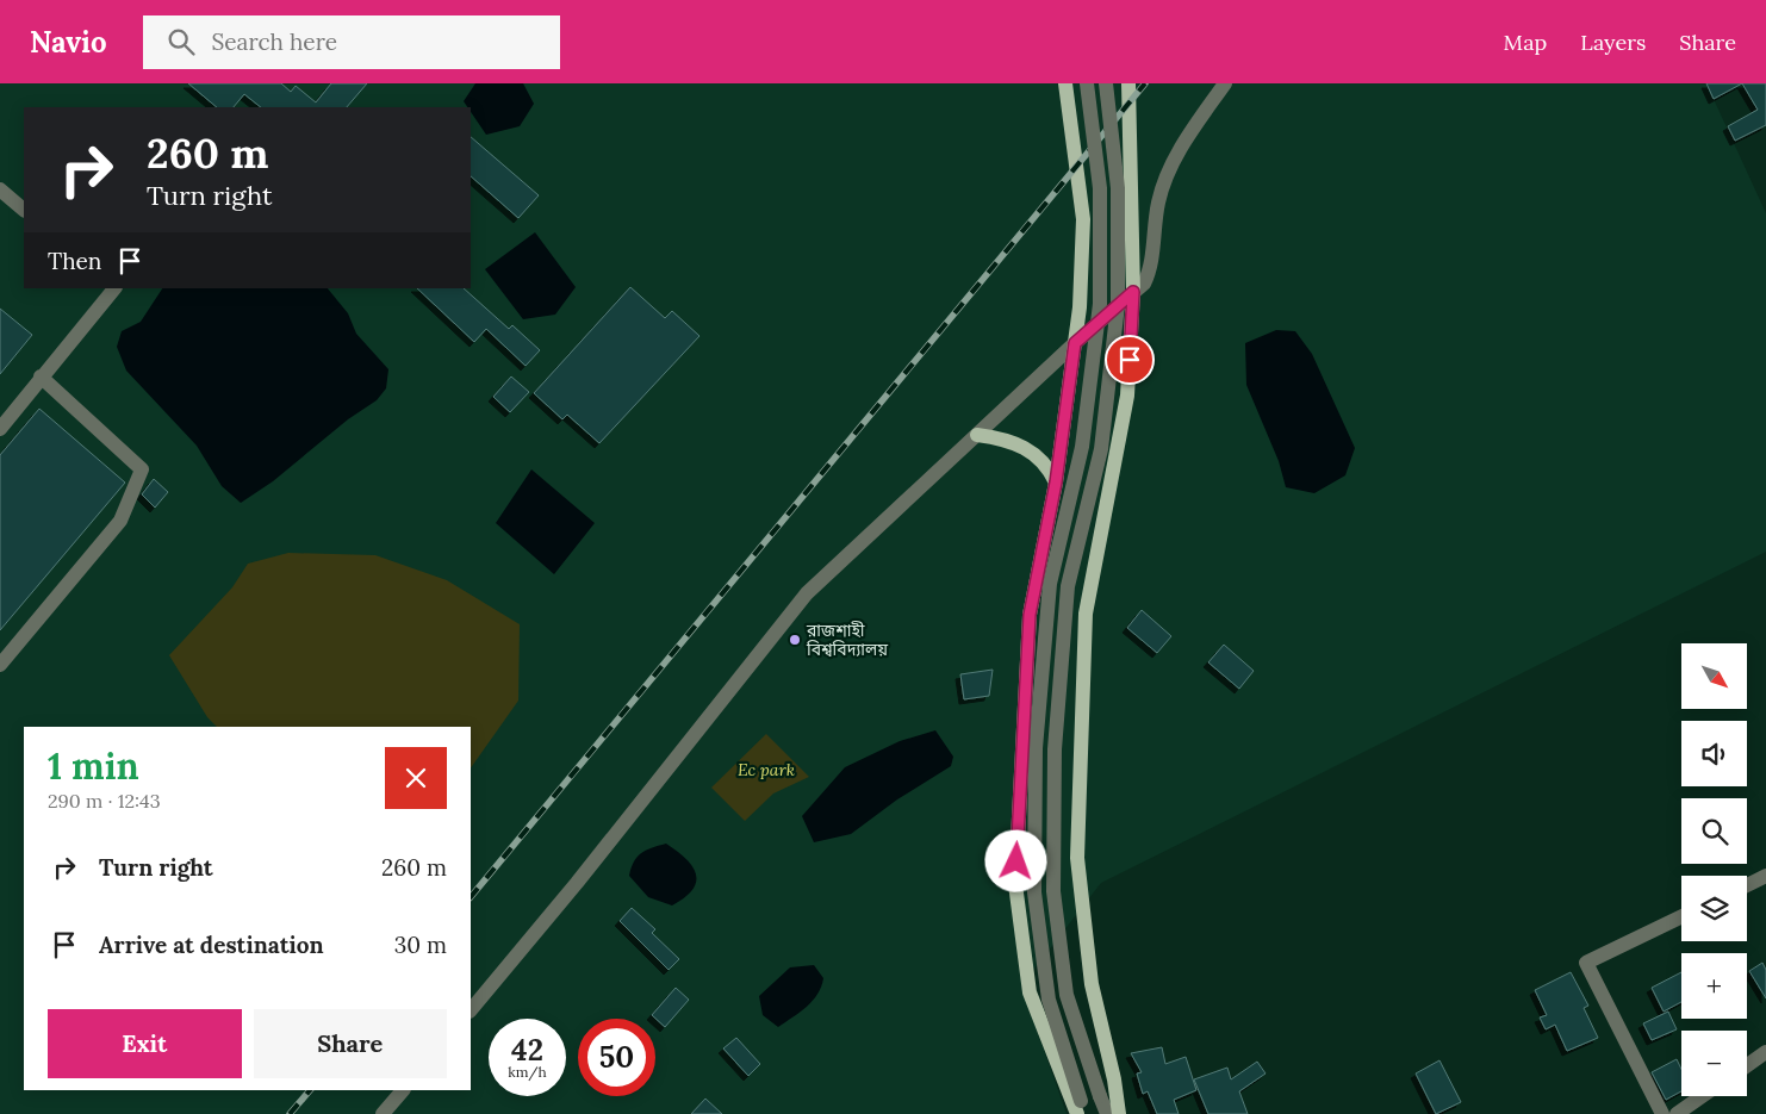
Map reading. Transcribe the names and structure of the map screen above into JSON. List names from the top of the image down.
{
  "parks": ["Ec park"],
  "places": ["রাজশাহী বিশ্ববিদ্যালয়"],
  "north": "bottom right",
  "page": {
    "header": "Navio",
    "search": "Search here",
    "nav": ["Map", "Layers", "Share"],
    "turn": ["260 m", "Turn right"],
    "then": "Then",
    "map_buttons": ["+", "−"],
    "heading": ["1 min", "290 m · 12:43"],
    "list": [
      {
        "name": "Turn right",
        "value": "260 m"
      },
      {
        "name": "Arrive at destination",
        "value": "30 m"
      }
    ],
    "buttons": ["Exit", "Share"],
    "speed": "42 km/h",
    "limit": "50"
  }
}
